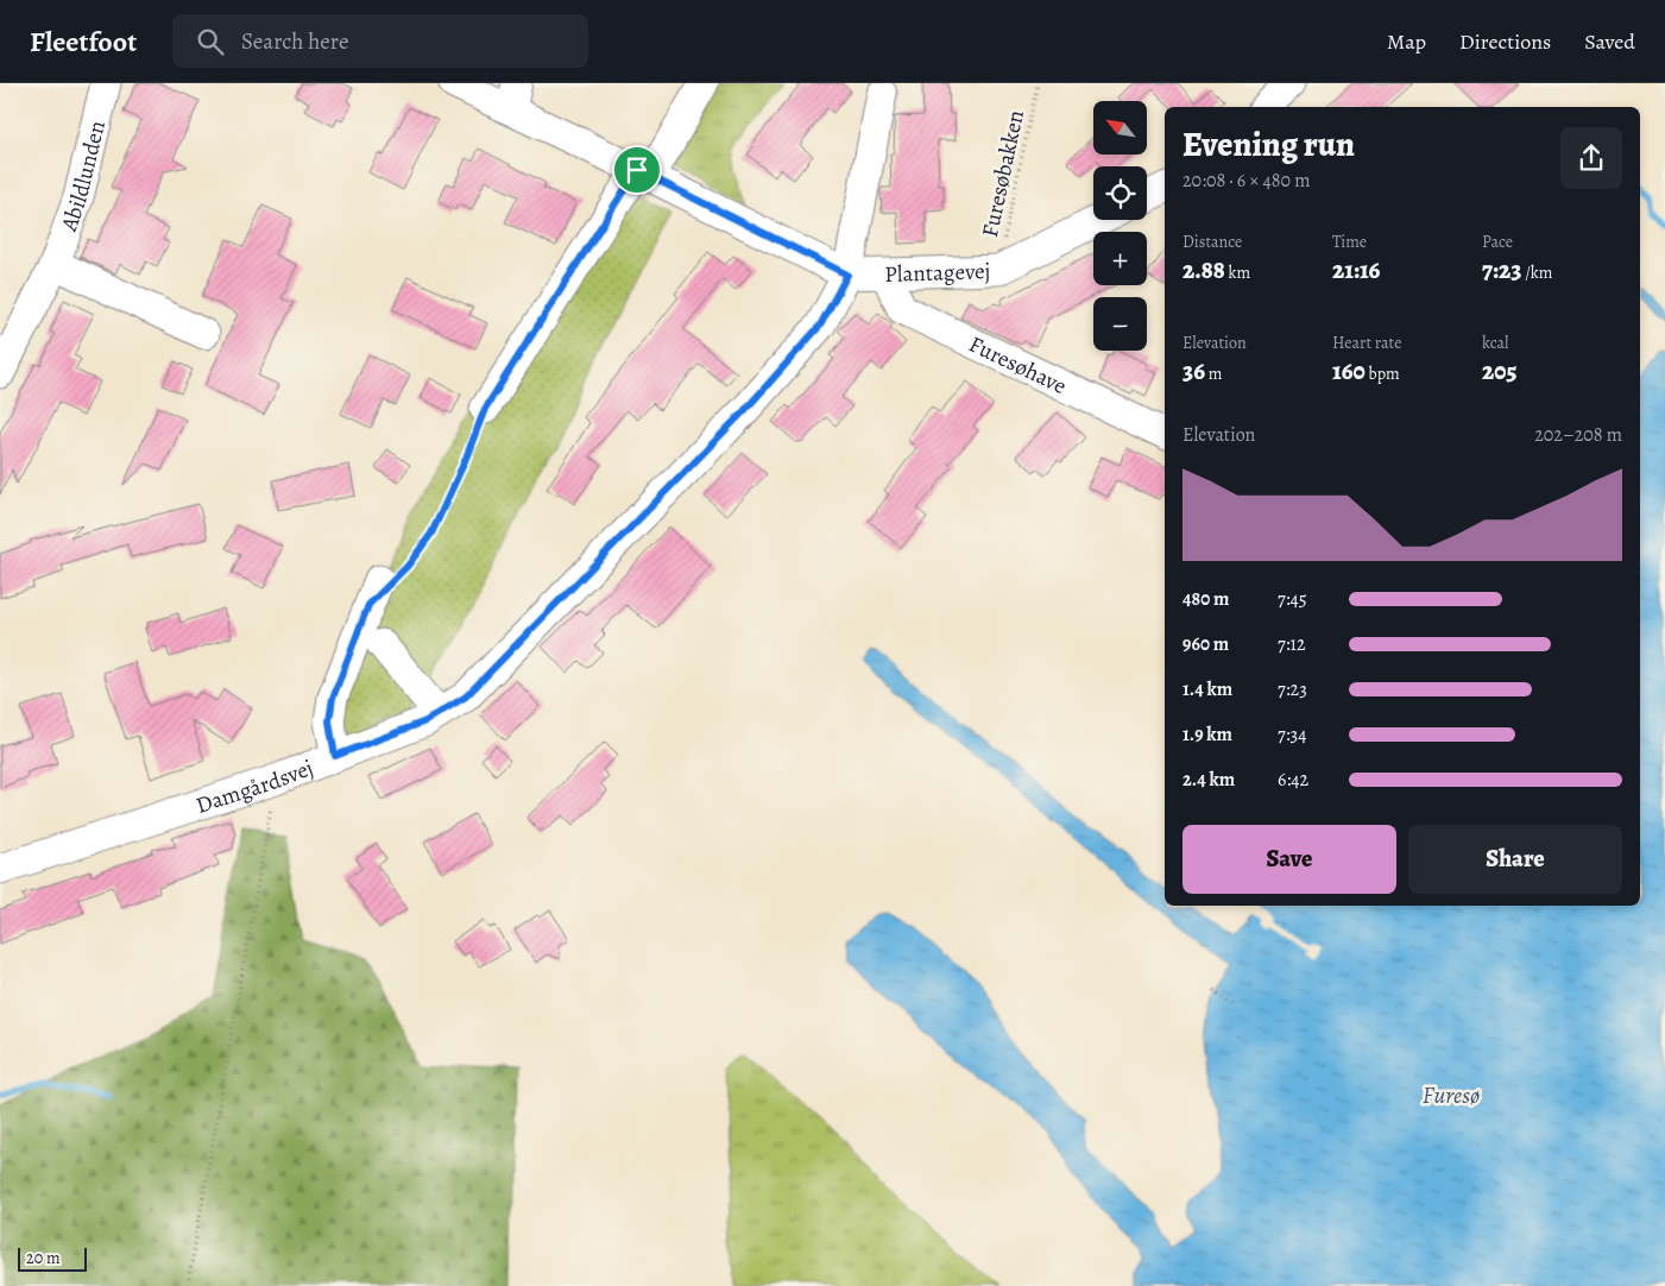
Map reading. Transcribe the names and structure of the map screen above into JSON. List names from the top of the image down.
{
  "streets": {
    "street": [
      "Abildlunden",
      "Plantagevej",
      "Furesøhave",
      "Damgårdsvej"
    ],
    "path": ["Furesøbakken"]
  },
  "crossings": [
    ["Furesøbakken", "Plantagevej"],
    ["Plantagevej", "Furesøhave"],
    ["Plantagevej", "Damgårdsvej"]
  ],
  "water": ["Furesø"],
  "scale_bar": "20 m",
  "north": "top left",
  "page": {
    "header": "Fleetfoot",
    "search": "Search here",
    "nav": ["Map", "Directions", "Saved"],
    "map_buttons": ["+", "−"],
    "heading": ["Evening run", "20:08 · 6 × 480 m"],
    "stats": [
      ["Distance", "2.88 km"],
      ["Time", "21:16"],
      ["Pace", "7:23 /km"],
      ["Elevation", "36 m"],
      ["Heart rate", "160 bpm"],
      ["kcal", "205"]
    ],
    "chart": ["Elevation", "202–208 m"],
    "list": [
      {
        "name": "480 m",
        "note": "7:45"
      },
      {
        "name": "960 m",
        "note": "7:12"
      },
      {
        "name": "1.4 km",
        "note": "7:23"
      },
      {
        "name": "1.9 km",
        "note": "7:34"
      },
      {
        "name": "2.4 km",
        "note": "6:42"
      }
    ],
    "buttons": ["Save", "Share"],
    "scale": "20 m"
  }
}
